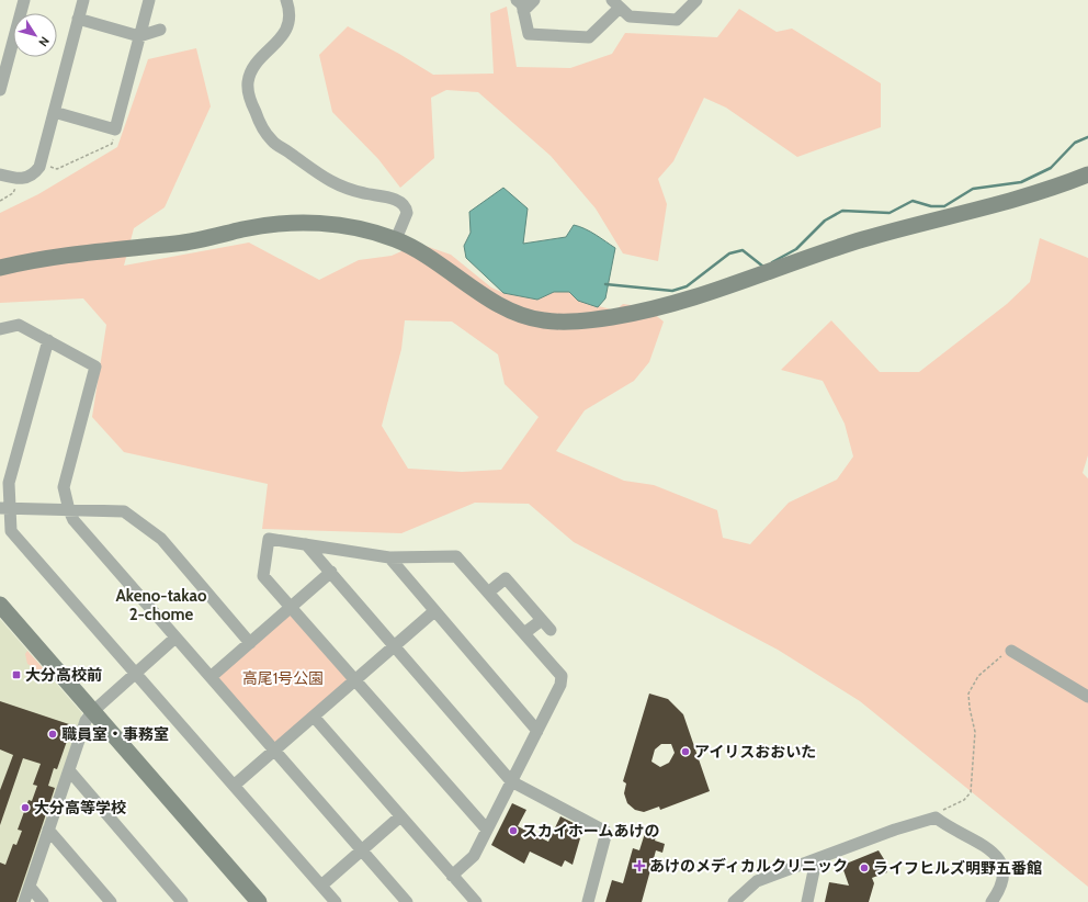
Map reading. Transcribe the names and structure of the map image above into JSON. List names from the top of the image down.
{
  "districts": ["Akeno-takao 2-chome"],
  "parks": ["高尾1号公園"],
  "places": {
    "transit": ["大分高校前"],
    "other": [
      "職員室・事務室",
      "アイリスおおいた",
      "大分高等学校",
      "スカイホームあけの",
      "ライフヒルズ明野五番館"
    ],
    "health": ["あけのメディカルクリニック"]
  },
  "north": "bottom right"
}
